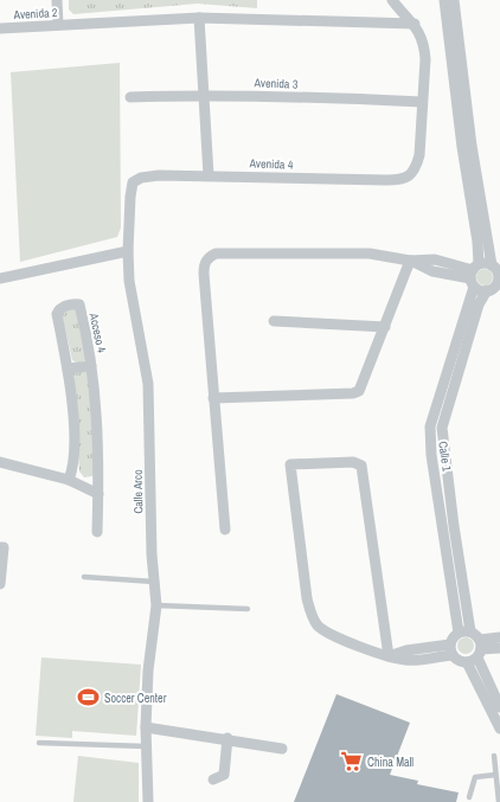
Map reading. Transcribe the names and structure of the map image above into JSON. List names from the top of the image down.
{
  "streets": {
    "street": [
      "Avenida 2",
      "Avenida 3",
      "Avenida 4",
      "Acceso 4",
      "Calle 1",
      "Calle Arco"
    ]
  },
  "crossings": [
    ["Avenida 3", "Avenida 4"],
    ["Avenida 4", "Calle Arco"]
  ],
  "places": {
    "sports": ["Soccer Center"],
    "supermarket": ["China Mall"]
  }
}
